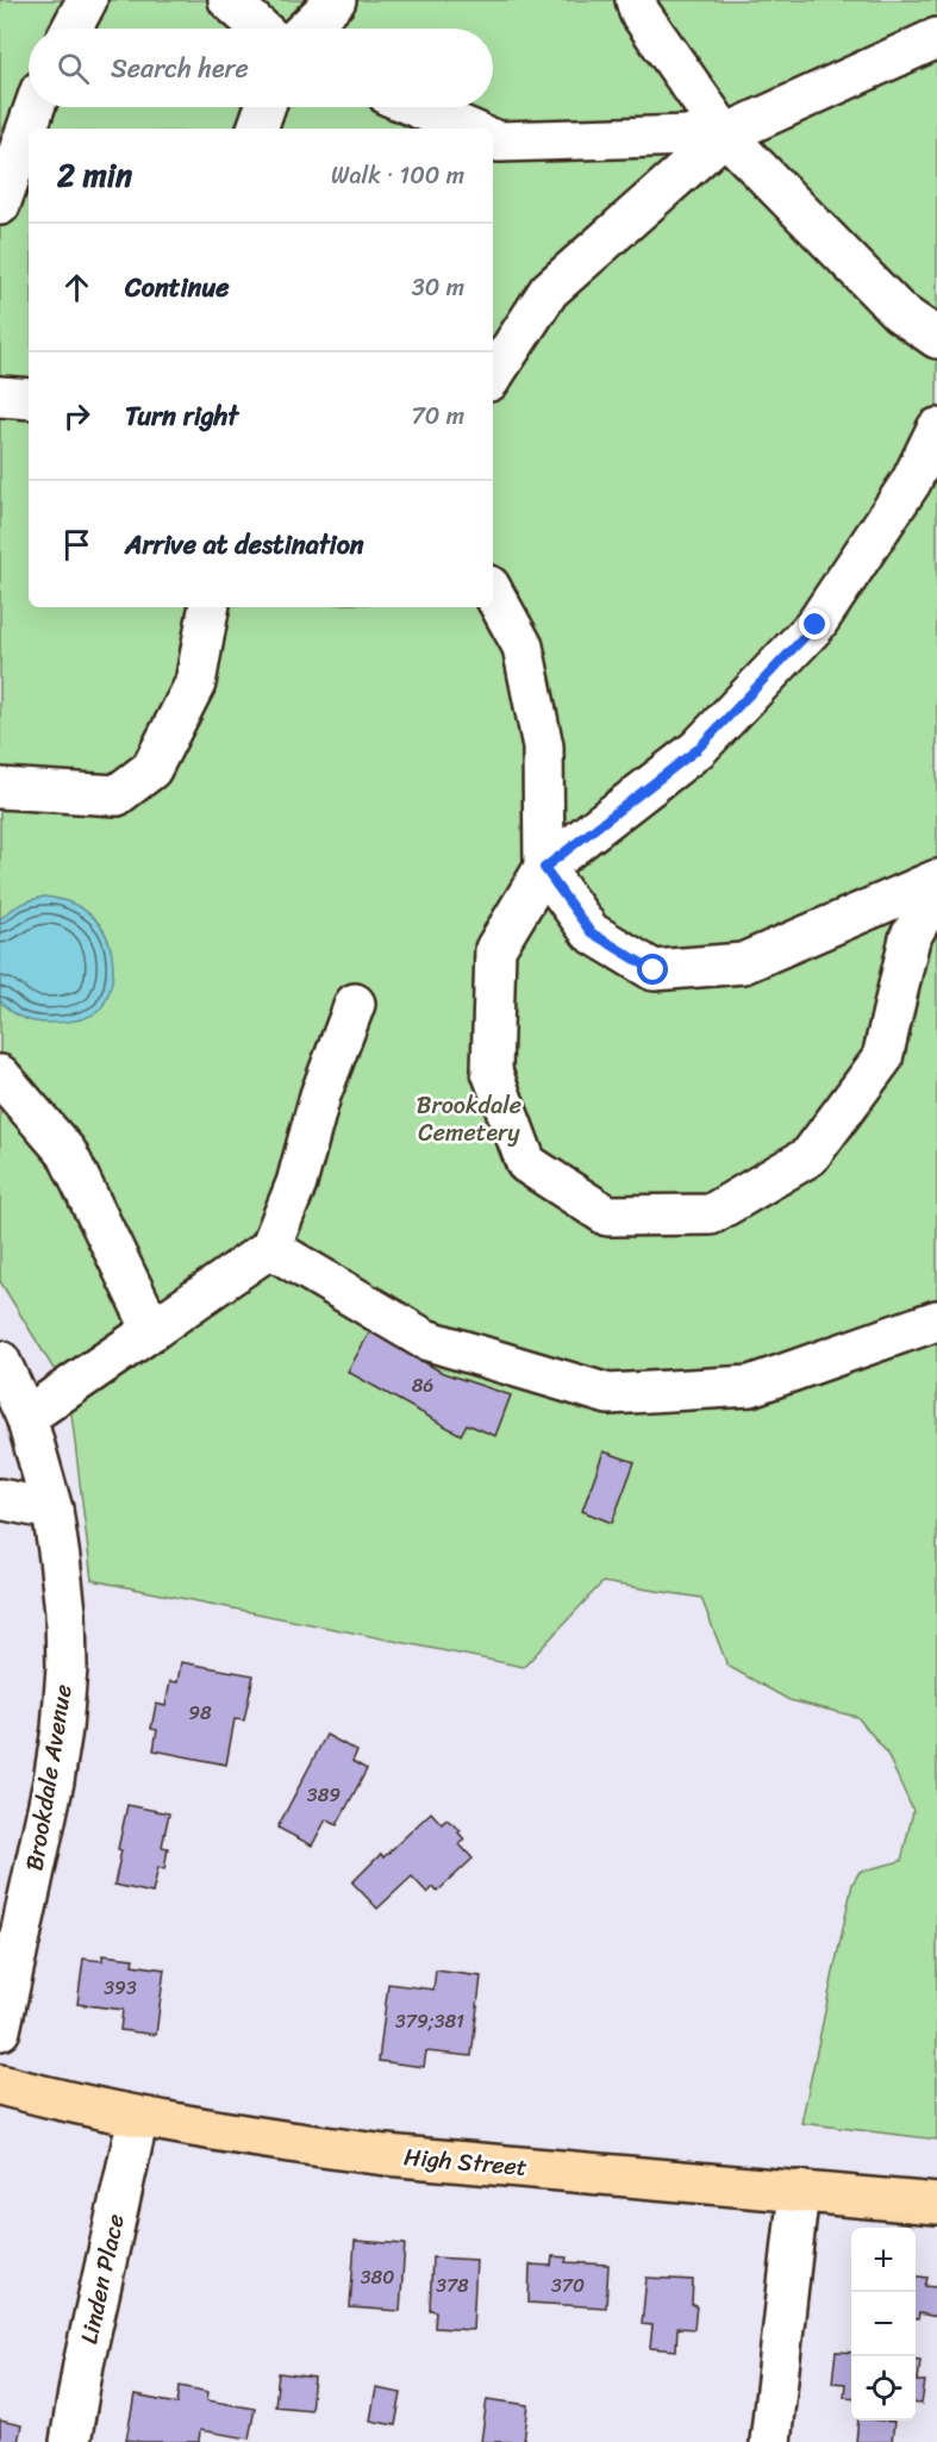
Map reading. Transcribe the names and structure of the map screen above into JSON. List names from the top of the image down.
{
  "streets": {
    "main road": ["High Street"],
    "street": ["Brookdale Avenue", "Linden Place"]
  },
  "crossings": [
    ["High Street", "Linden Place"]
  ],
  "parks": ["Brookdale Cemetery"],
  "house_numbers": [
    "86",
    "98",
    "389",
    "393",
    "379;381",
    "380",
    "378",
    "370"
  ],
  "page": {
    "search": "Search here",
    "heading": ["2 min", "Walk · 100 m"],
    "list": [
      ["Continue", "30 m"],
      ["Turn right", "70 m"],
      "Arrive at destination"
    ],
    "map_buttons": ["+", "−"]
  }
}
